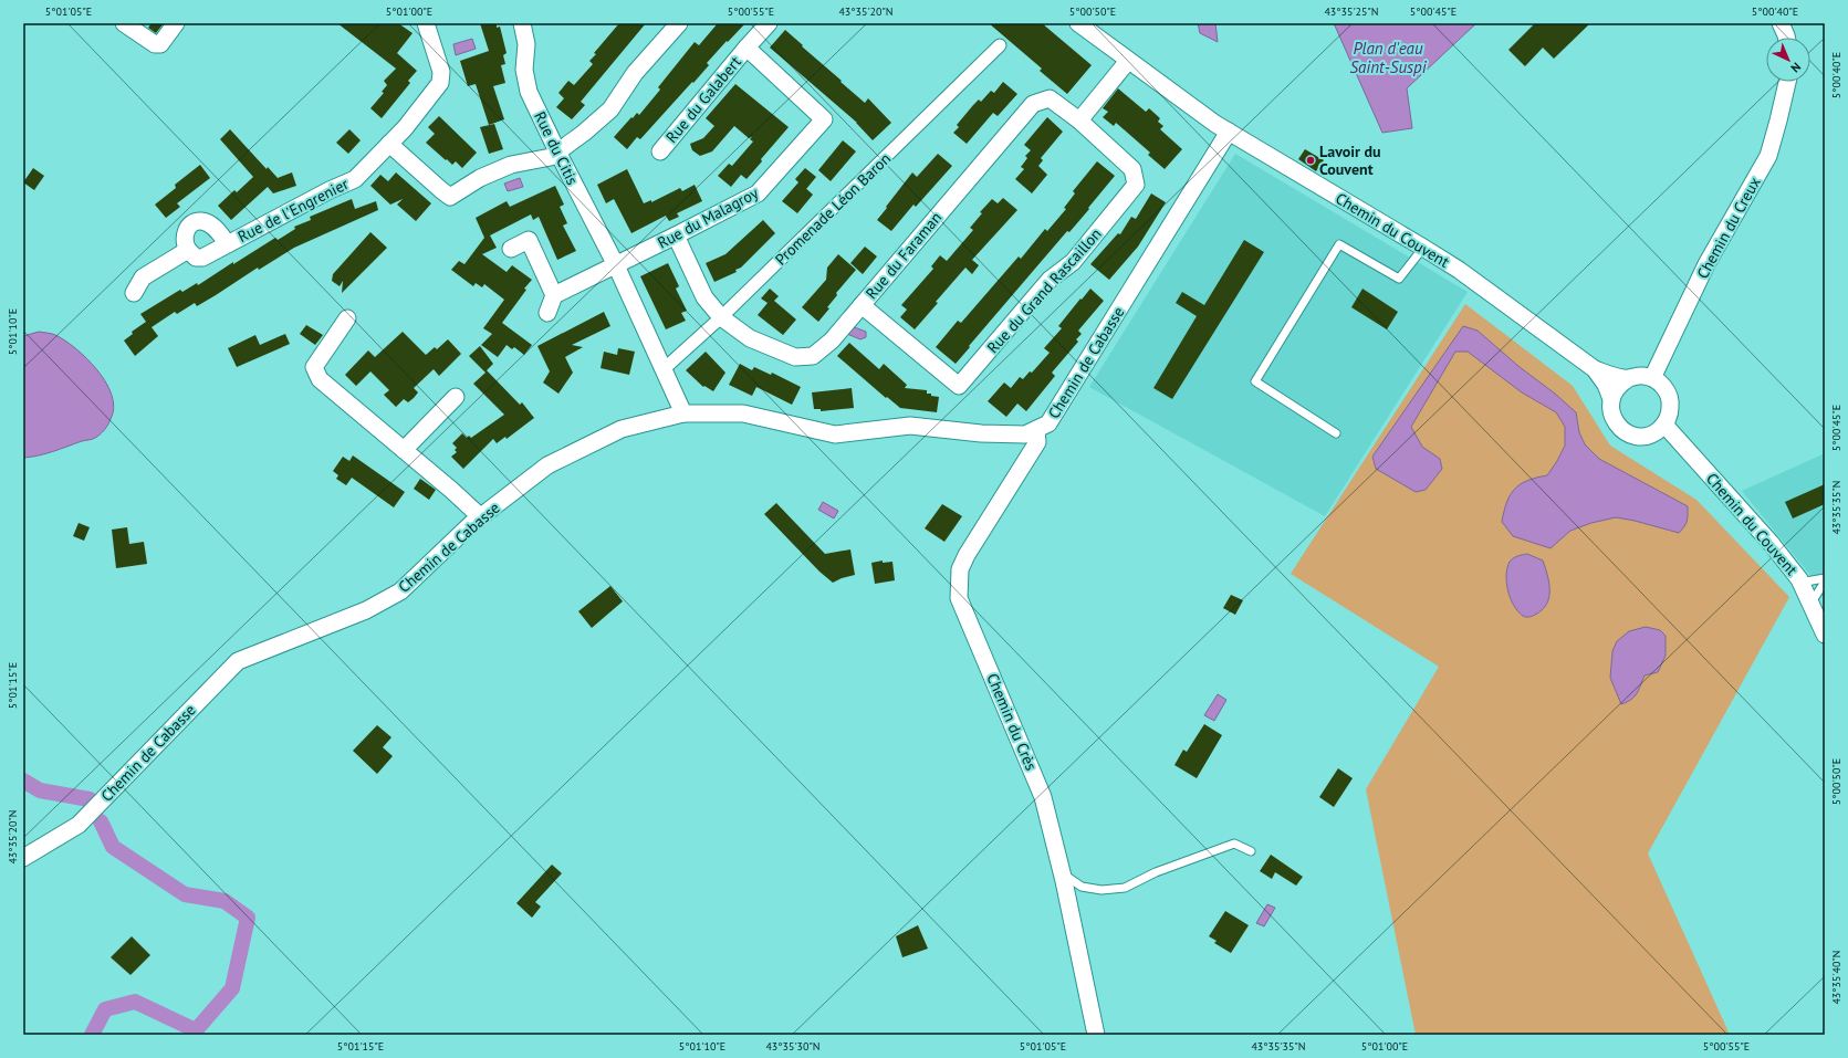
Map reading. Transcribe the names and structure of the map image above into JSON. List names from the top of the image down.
{
  "streets": {
    "street": [
      "Rue du Galabert",
      "Rue du Citis",
      "Promenade Léon Baron",
      "Rue de l'Engrenier",
      "Rue du Malagroy",
      "Chemin du Creux",
      "Chemin du Couvent",
      "Rue du Faraman",
      "Rue du Grand Rascaillon",
      "Chemin de Cabasse",
      "Chemin du Crès"
    ]
  },
  "crossings": [
    ["Rue du Galabert", "Rue du Malagroy"],
    ["Rue du Citis", "Rue du Malagroy"],
    ["Promenade Léon Baron", "Rue du Faraman"],
    ["Rue du Malagroy", "Rue du Faraman"],
    ["Chemin du Creux", "Chemin du Couvent"],
    ["Chemin du Couvent", "Chemin de Cabasse"],
    ["Rue du Faraman", "Rue du Grand Rascaillon"],
    ["Chemin de Cabasse", "Chemin du Crès"]
  ],
  "water": ["Plan d'eau Saint-Suspi"],
  "places": ["Lavoir du Couvent"],
  "north": "bottom right",
  "coordinates": [
    "5°01'05\"E",
    "5°01'00\"E",
    "5°00'55\"E",
    "43°35'20\"N",
    "5°00'50\"E",
    "43°35'25\"N",
    "5°00'45\"E",
    "5°00'40\"E",
    "5°01'10\"E",
    "43°35'35\"N",
    "5°01'15\"E",
    "43°35'40\"N",
    "43°35'30\"N"
  ]
}
